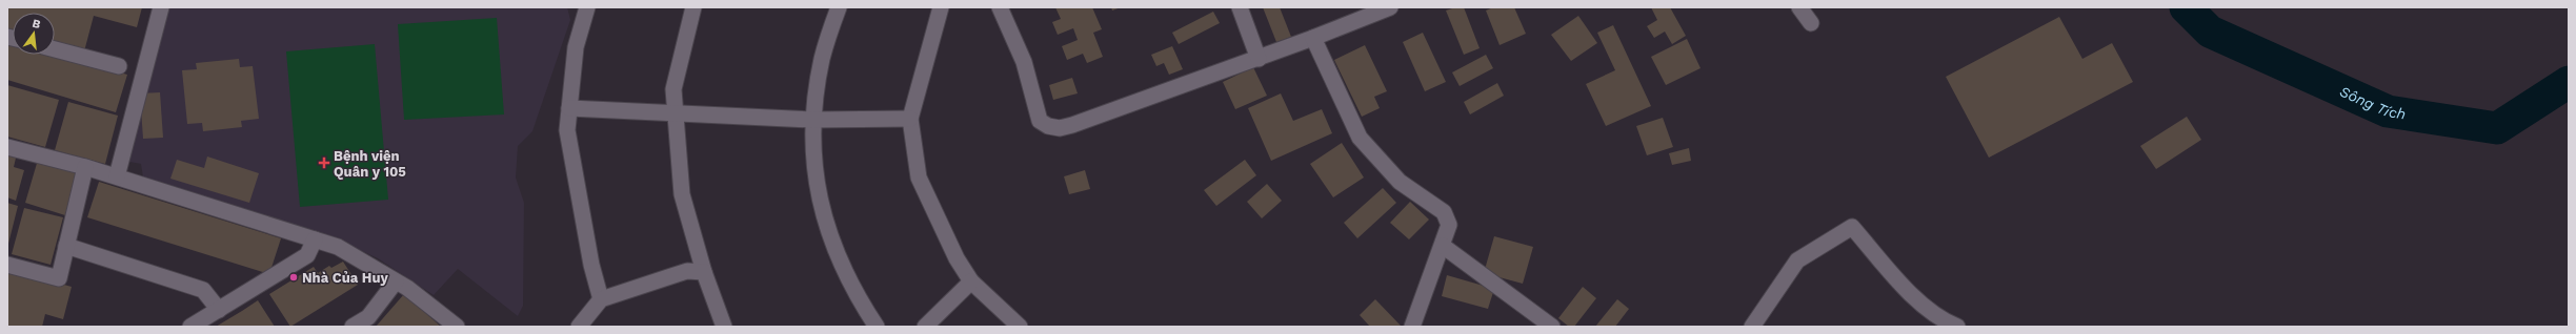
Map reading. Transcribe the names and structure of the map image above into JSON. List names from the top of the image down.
{
  "water": ["Sông Tích"],
  "places": {
    "health": ["Bệnh viện Quân y 105"],
    "other": ["Nhà Của Huy"]
  },
  "north": "top"
}
